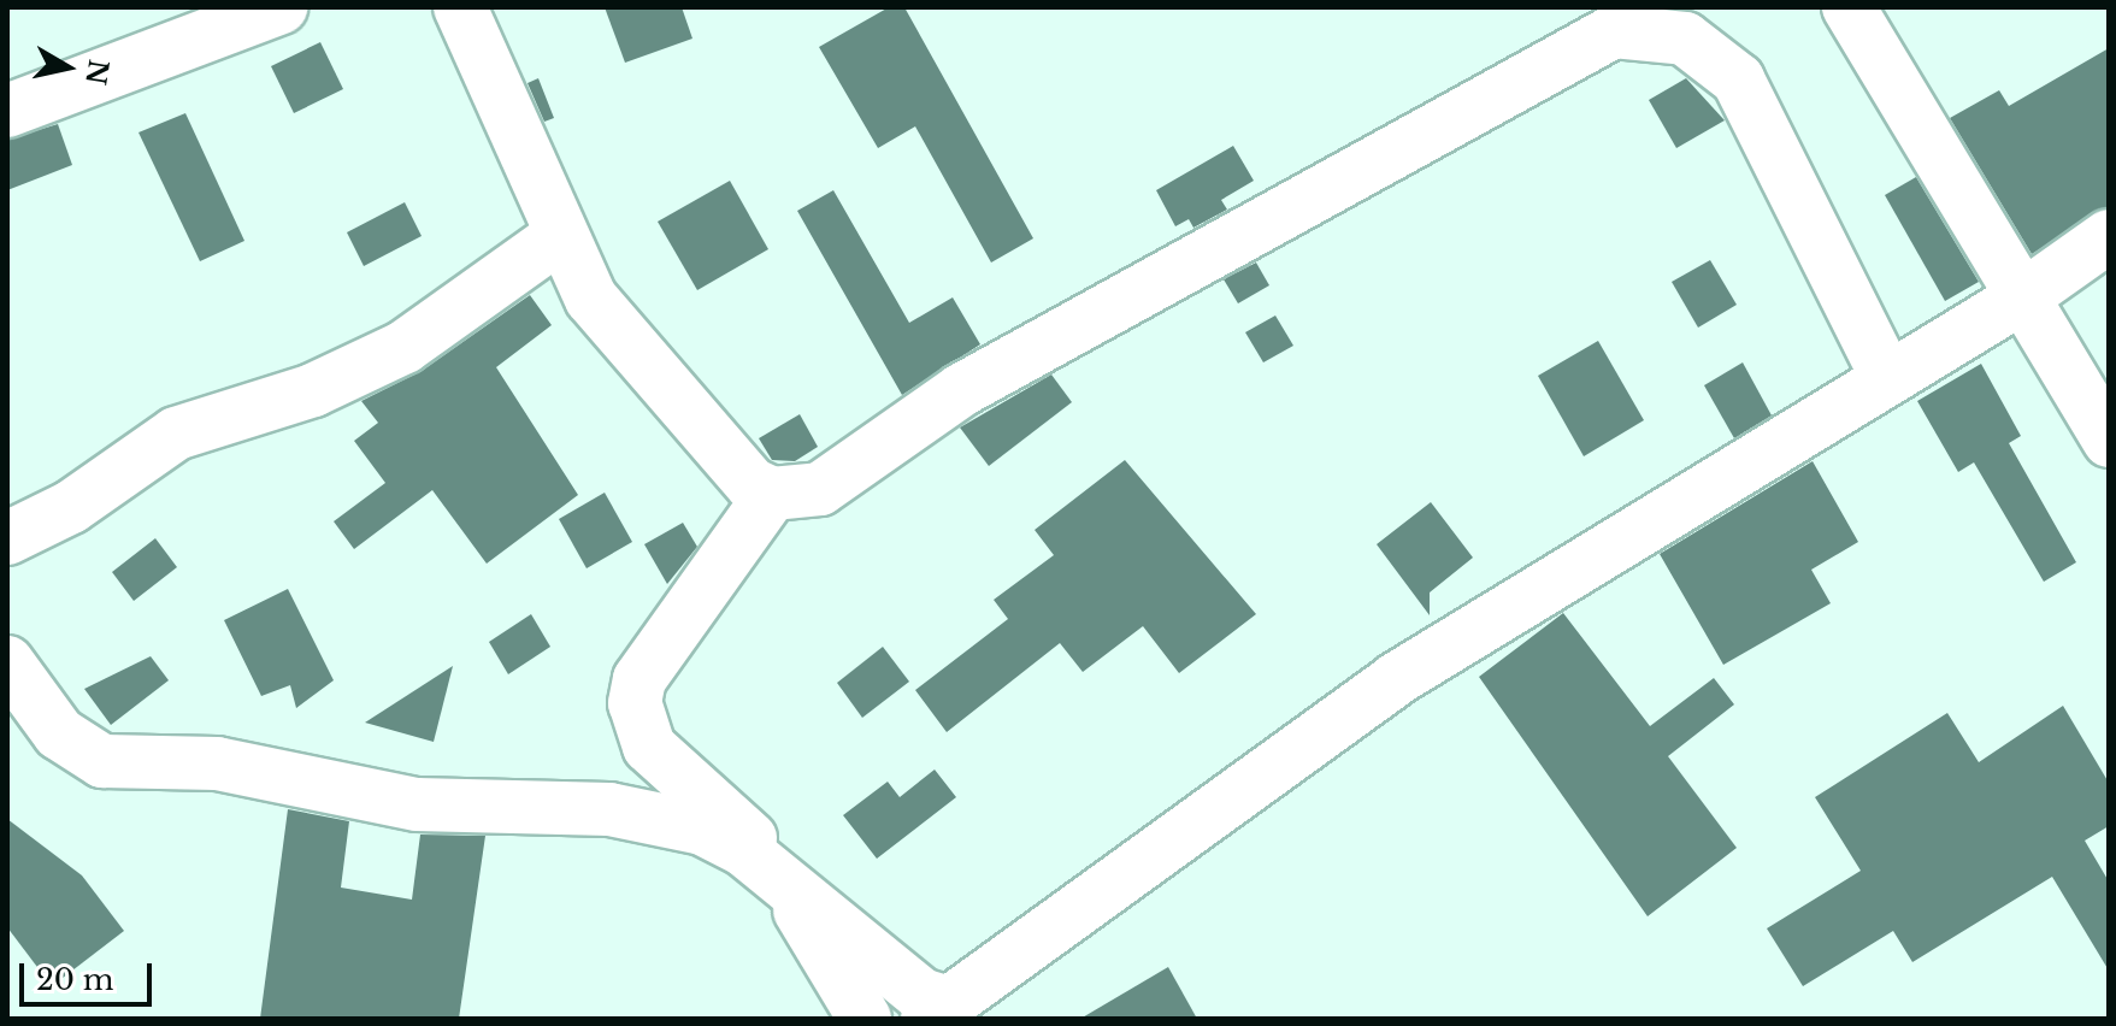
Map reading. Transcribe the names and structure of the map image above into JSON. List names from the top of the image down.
{
  "scale_bar": "20 m",
  "north": "right"
}
